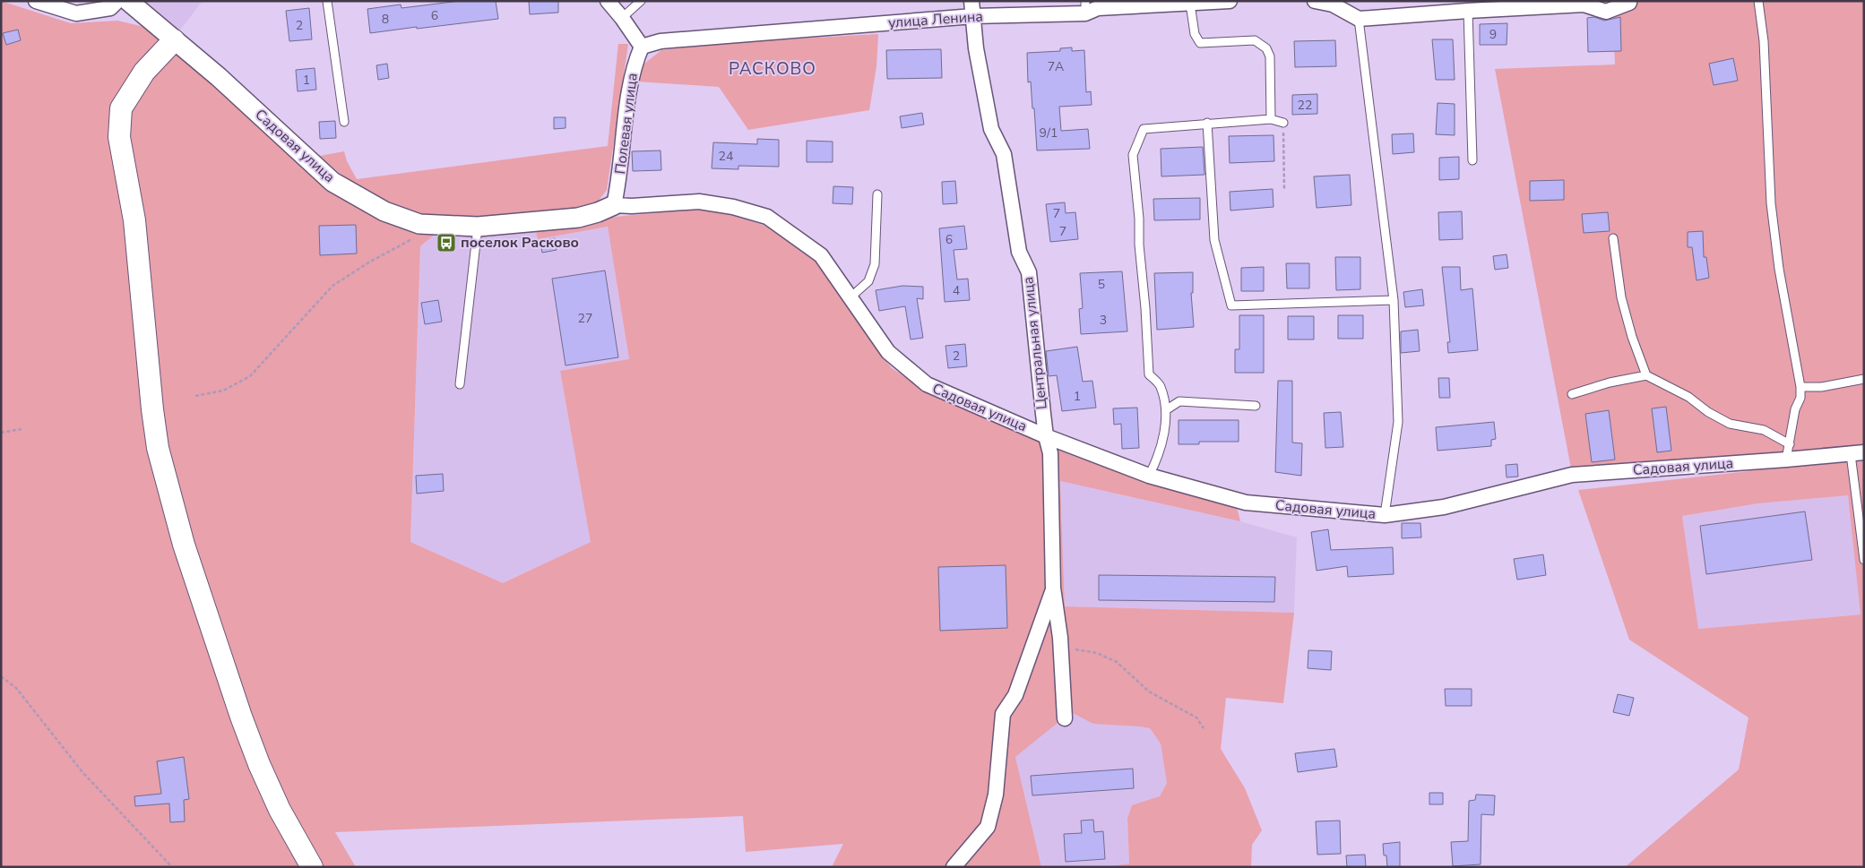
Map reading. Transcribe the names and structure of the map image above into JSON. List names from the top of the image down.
{
  "streets": {
    "street": [
      "улица Ленина",
      "Полевая улица",
      "Садовая улица",
      "Центральная улица"
    ]
  },
  "crossings": [
    ["улица Ленина", "Полевая улица"],
    ["улица Ленина", "Центральная улица"],
    ["Полевая улица", "Садовая улица"],
    ["Садовая улица", "Центральная улица"]
  ],
  "districts": ["РАСКОВО"],
  "places": {
    "bus stop": ["поселок Расково"]
  },
  "house_numbers": [
    "6",
    "8",
    "2",
    "9",
    "7А",
    "1",
    "22",
    "9/1",
    "24",
    "7",
    "7",
    "6",
    "5",
    "4",
    "27",
    "3",
    "2",
    "1"
  ]
}
